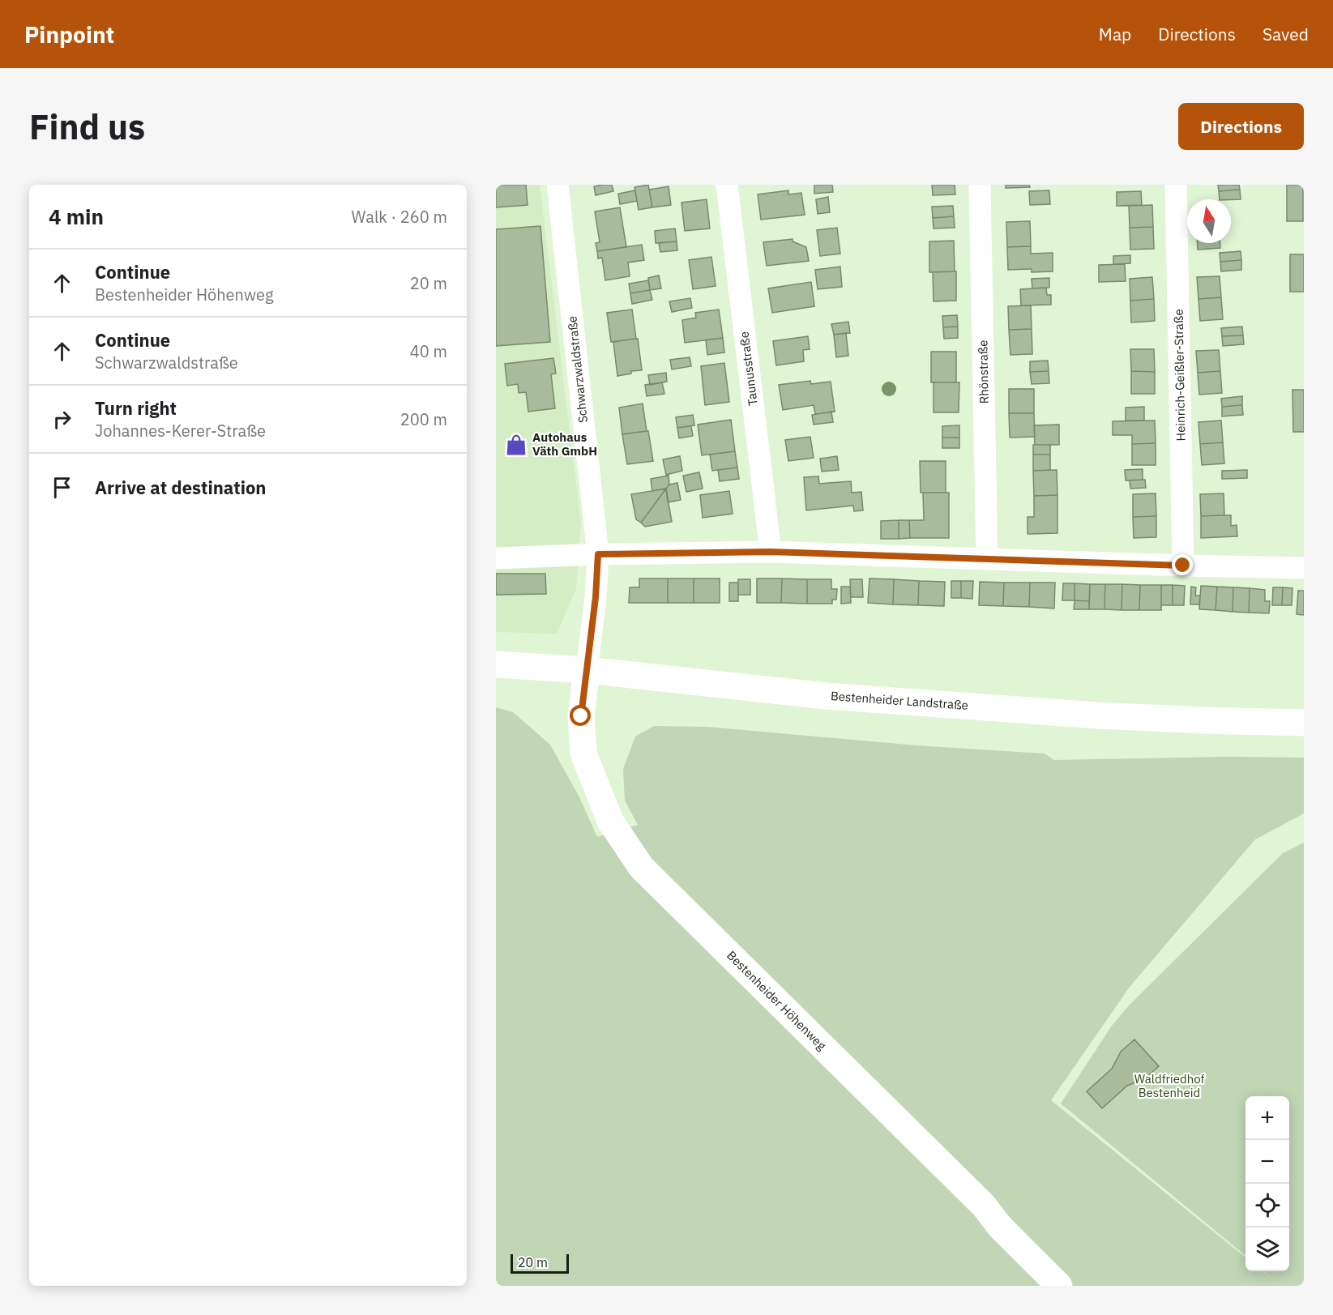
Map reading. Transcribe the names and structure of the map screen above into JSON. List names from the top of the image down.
{
  "streets": {
    "main road": ["Bestenheider Landstraße", "Bestenheider Höhenweg"],
    "street": [
      "Taunusstraße",
      "Schwarzwaldstraße",
      "Rhönstraße",
      "Heinrich-Geißler-Straße"
    ]
  },
  "crossings": [
    ["Schwarzwaldstraße", "Bestenheider Landstraße"],
    ["Schwarzwaldstraße", "Bestenheider Höhenweg"],
    ["Bestenheider Landstraße", "Bestenheider Höhenweg"]
  ],
  "parks": ["Waldfriedhof Bestenheid"],
  "places": {
    "shop": ["Autohaus Väth GmbH"]
  },
  "scale_bar": "20 m",
  "north": "top",
  "page": {
    "header": "Pinpoint",
    "nav": ["Map", "Directions", "Saved"],
    "buttons": "Directions",
    "title": "Find us",
    "heading": ["4 min", "Walk · 260 m"],
    "list": [
      ["Continue", "Bestenheider Höhenweg", "20 m"],
      ["Continue", "Schwarzwaldstraße", "40 m"],
      ["Turn right", "Johannes-Kerer-Straße", "200 m"],
      "Arrive at destination"
    ],
    "map_buttons": ["+", "−"],
    "scale": "20 m"
  }
}
